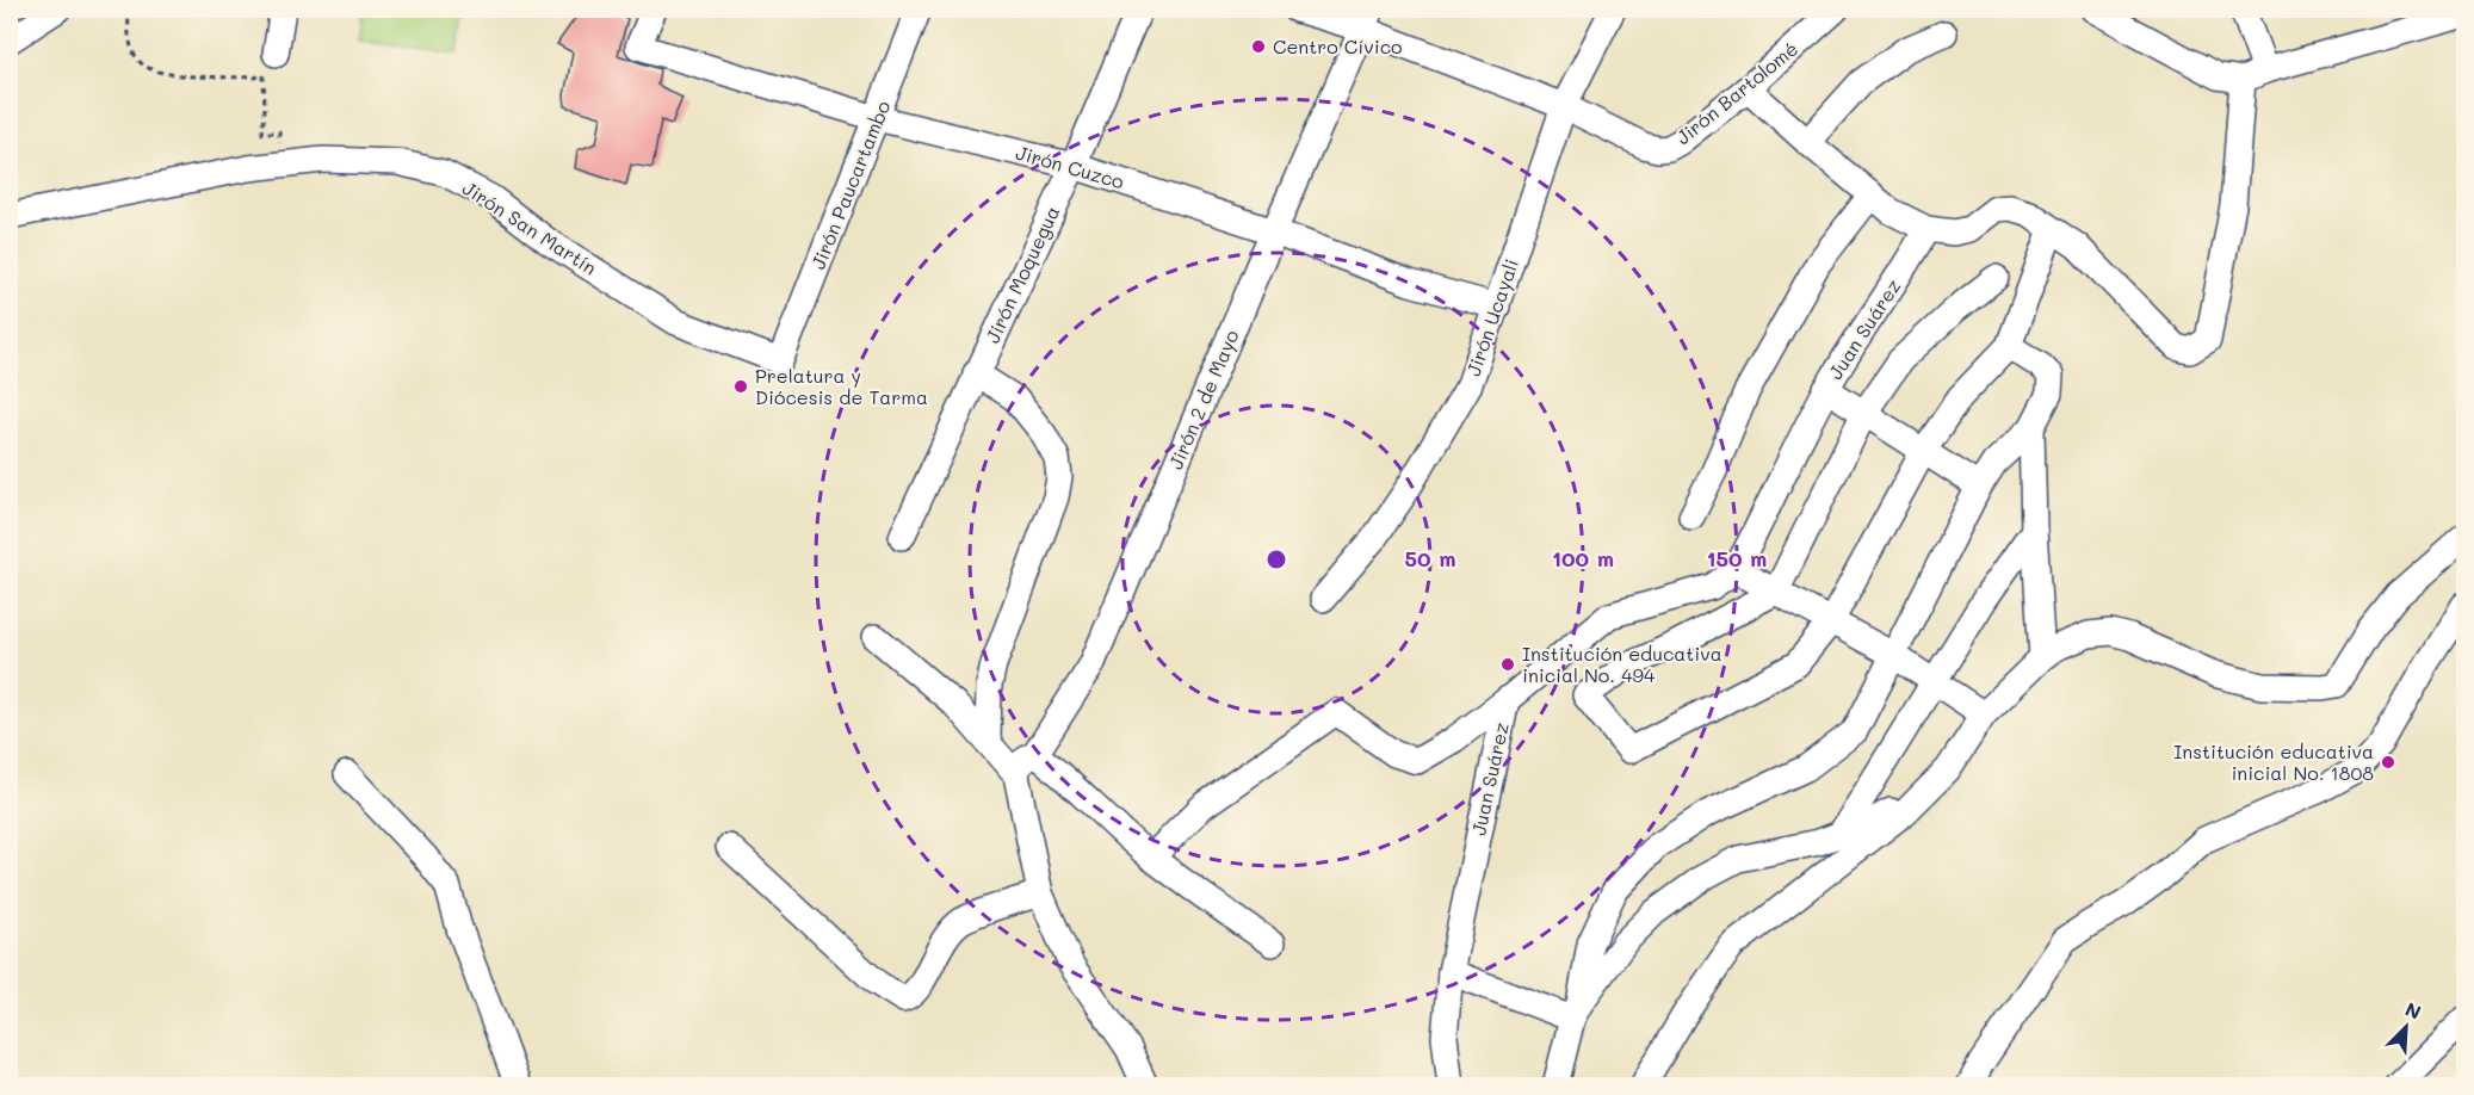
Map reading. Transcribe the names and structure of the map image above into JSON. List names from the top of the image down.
{
  "streets": {
    "street": [
      "Jirón Bartolomé",
      "Jirón Cuzco",
      "Jirón Paucartambo",
      "Jirón San Martín",
      "Jirón Moquegua",
      "Jirón Ucayali",
      "Juan Suárez",
      "Jirón 2 de Mayo"
    ]
  },
  "crossings": [
    ["Jirón Bartolomé", "Jirón Ucayali"],
    ["Jirón Cuzco", "Jirón Paucartambo"],
    ["Jirón Cuzco", "Jirón Moquegua"],
    ["Jirón Cuzco", "Jirón Ucayali"],
    ["Jirón Cuzco", "Jirón 2 de Mayo"],
    ["Jirón Paucartambo", "Jirón San Martín"]
  ],
  "places": [
    "Centro Cívico",
    "Prelatura y Diócesis de Tarma",
    "Institución educativa inicial No. 494",
    "Institución educativa inicial No. 1808"
  ],
  "north": "top right",
  "rings": ["50 m", "100 m", "150 m"]
}
